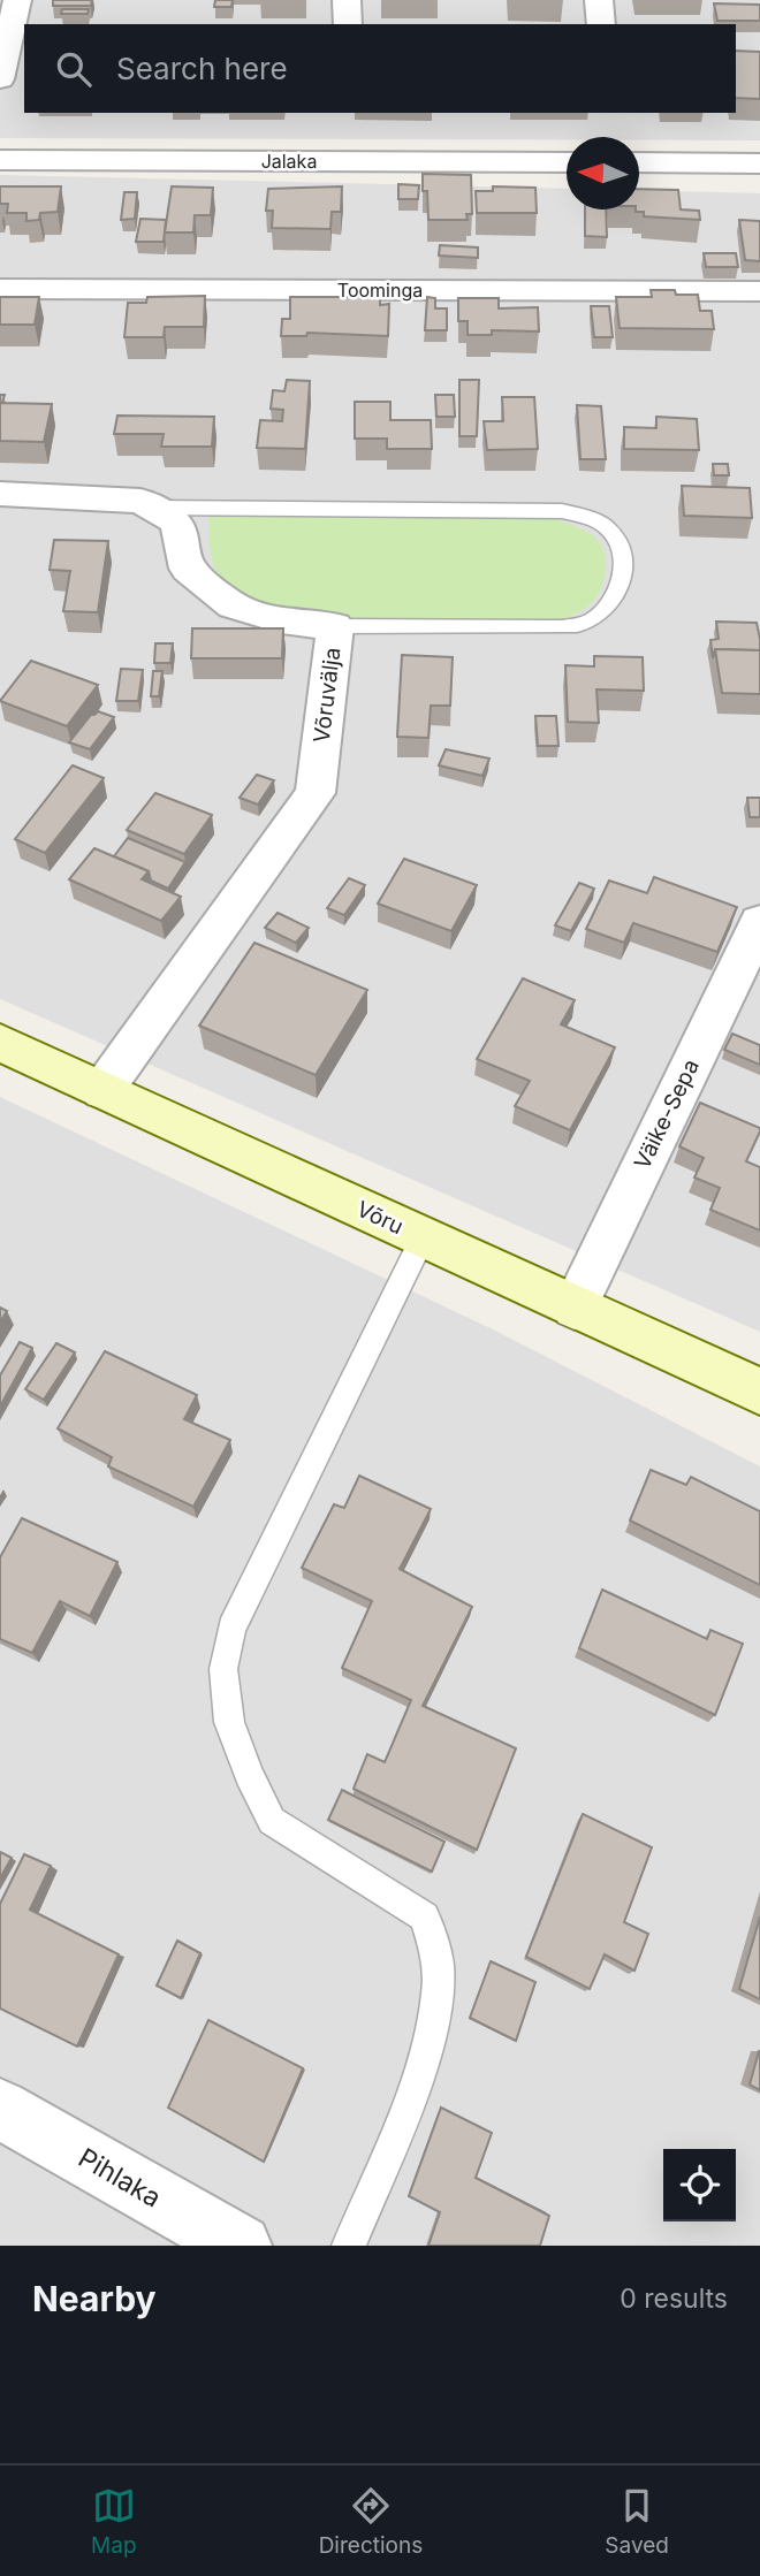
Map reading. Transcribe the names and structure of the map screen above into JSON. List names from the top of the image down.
{
  "streets": {
    "main road": ["Võru"],
    "street": [
      "Jalaka",
      "Toominga",
      "Võruvälja",
      "Väike-Sepa",
      "Pihlaka"
    ]
  },
  "crossings": [
    ["Võruvälja", "Võru"],
    ["Väike-Sepa", "Võru"]
  ],
  "north": "left",
  "page": {
    "search": "Search here",
    "heading": ["Nearby", "0 results"],
    "nav": ["Map", "Directions", "Saved"]
  }
}
